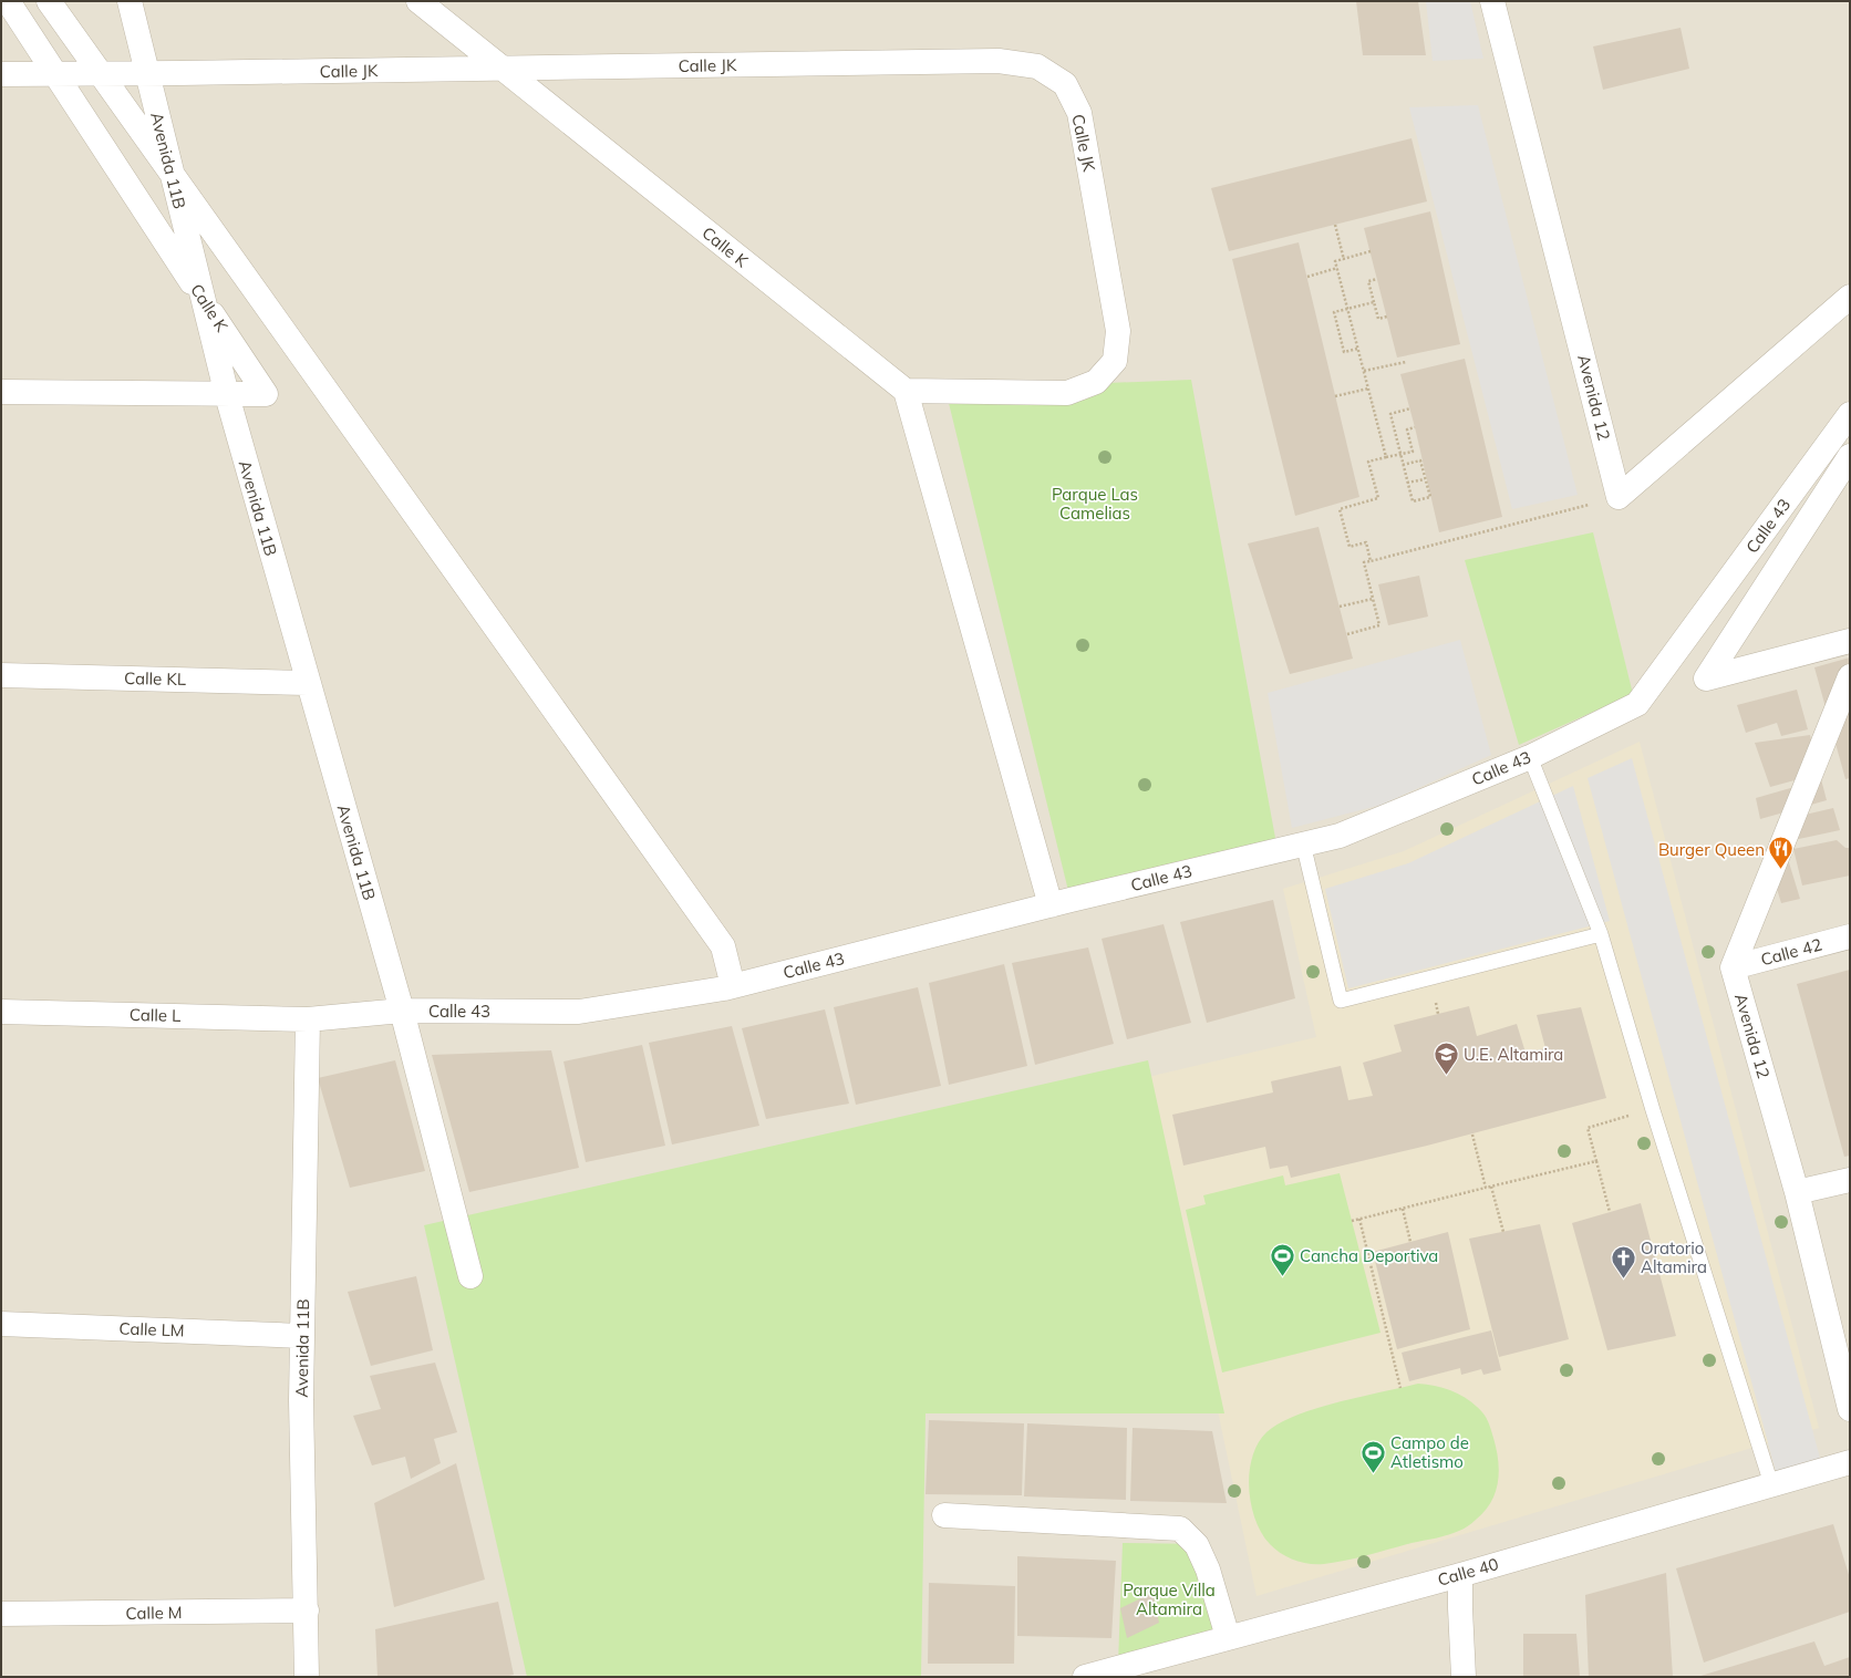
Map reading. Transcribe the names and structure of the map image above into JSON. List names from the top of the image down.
{
  "streets": {
    "street": [
      "Calle JK",
      "Avenida 11B",
      "Calle K",
      "Avenida 12",
      "Calle 43",
      "Calle KL",
      "Calle 42",
      "Calle L",
      "Calle LM",
      "Calle 40",
      "Calle M"
    ]
  },
  "crossings": [
    ["Calle JK", "Avenida 11B"],
    ["Calle JK", "Calle K"],
    ["Avenida 11B", "Calle K"],
    ["Avenida 11B", "Calle 43"],
    ["Avenida 11B", "Calle KL"],
    ["Avenida 11B", "Calle L"],
    ["Avenida 11B", "Calle LM"],
    ["Avenida 11B", "Calle M"],
    ["Avenida 12", "Calle 42"],
    ["Calle 43", "Calle L"]
  ],
  "parks": ["Parque Las Camelias", "Parque Villa Altamira"],
  "places": {
    "restaurant": ["Burger Queen"],
    "school or university": ["U.E. Altamira"],
    "sports": ["Cancha Deportiva", "Campo de Atletismo"],
    "church": ["Oratorio Altamira"]
  }
}
